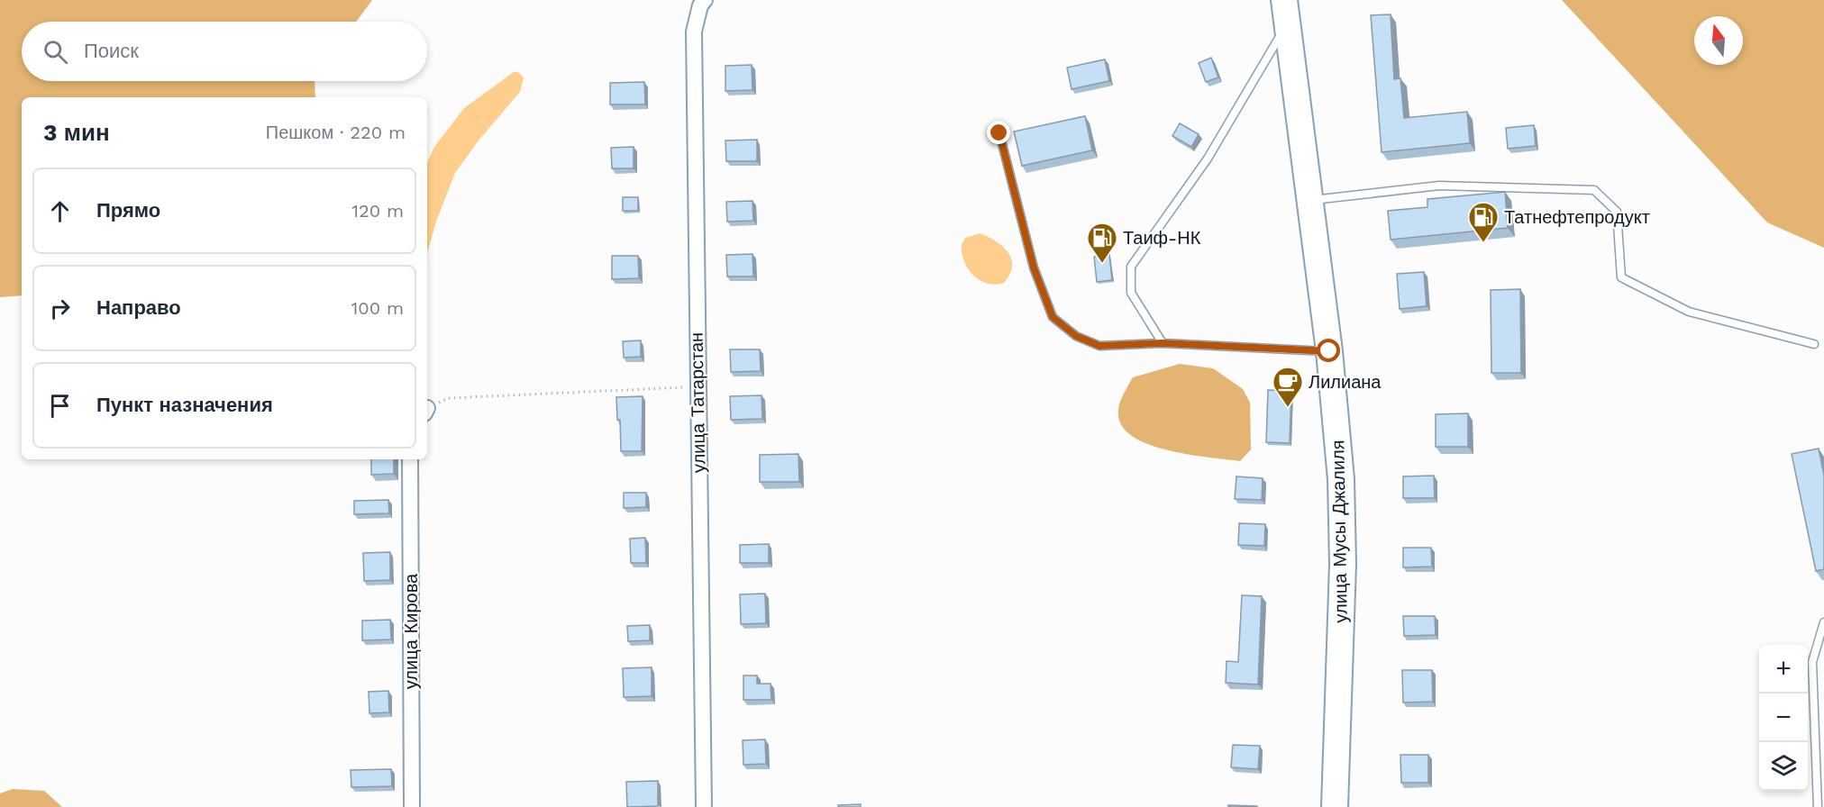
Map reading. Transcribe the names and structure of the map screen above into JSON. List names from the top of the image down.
{
  "streets": {
    "highway": ["улица Мусы Джалиля"],
    "street": ["улица Татарстан", "улица Кирова"]
  },
  "places": {
    "fuel station": ["Татнефтепродукт", "Таиф-НК"],
    "cafe": ["Лилиана"]
  },
  "north": "top",
  "page": {
    "search": "Поиск",
    "heading": ["3 мин", "Пешком · 220 m"],
    "list": [
      ["Прямо", "120 m"],
      ["Направо", "100 m"],
      "Пункт назначения"
    ],
    "map_buttons": ["+", "−"]
  }
}
